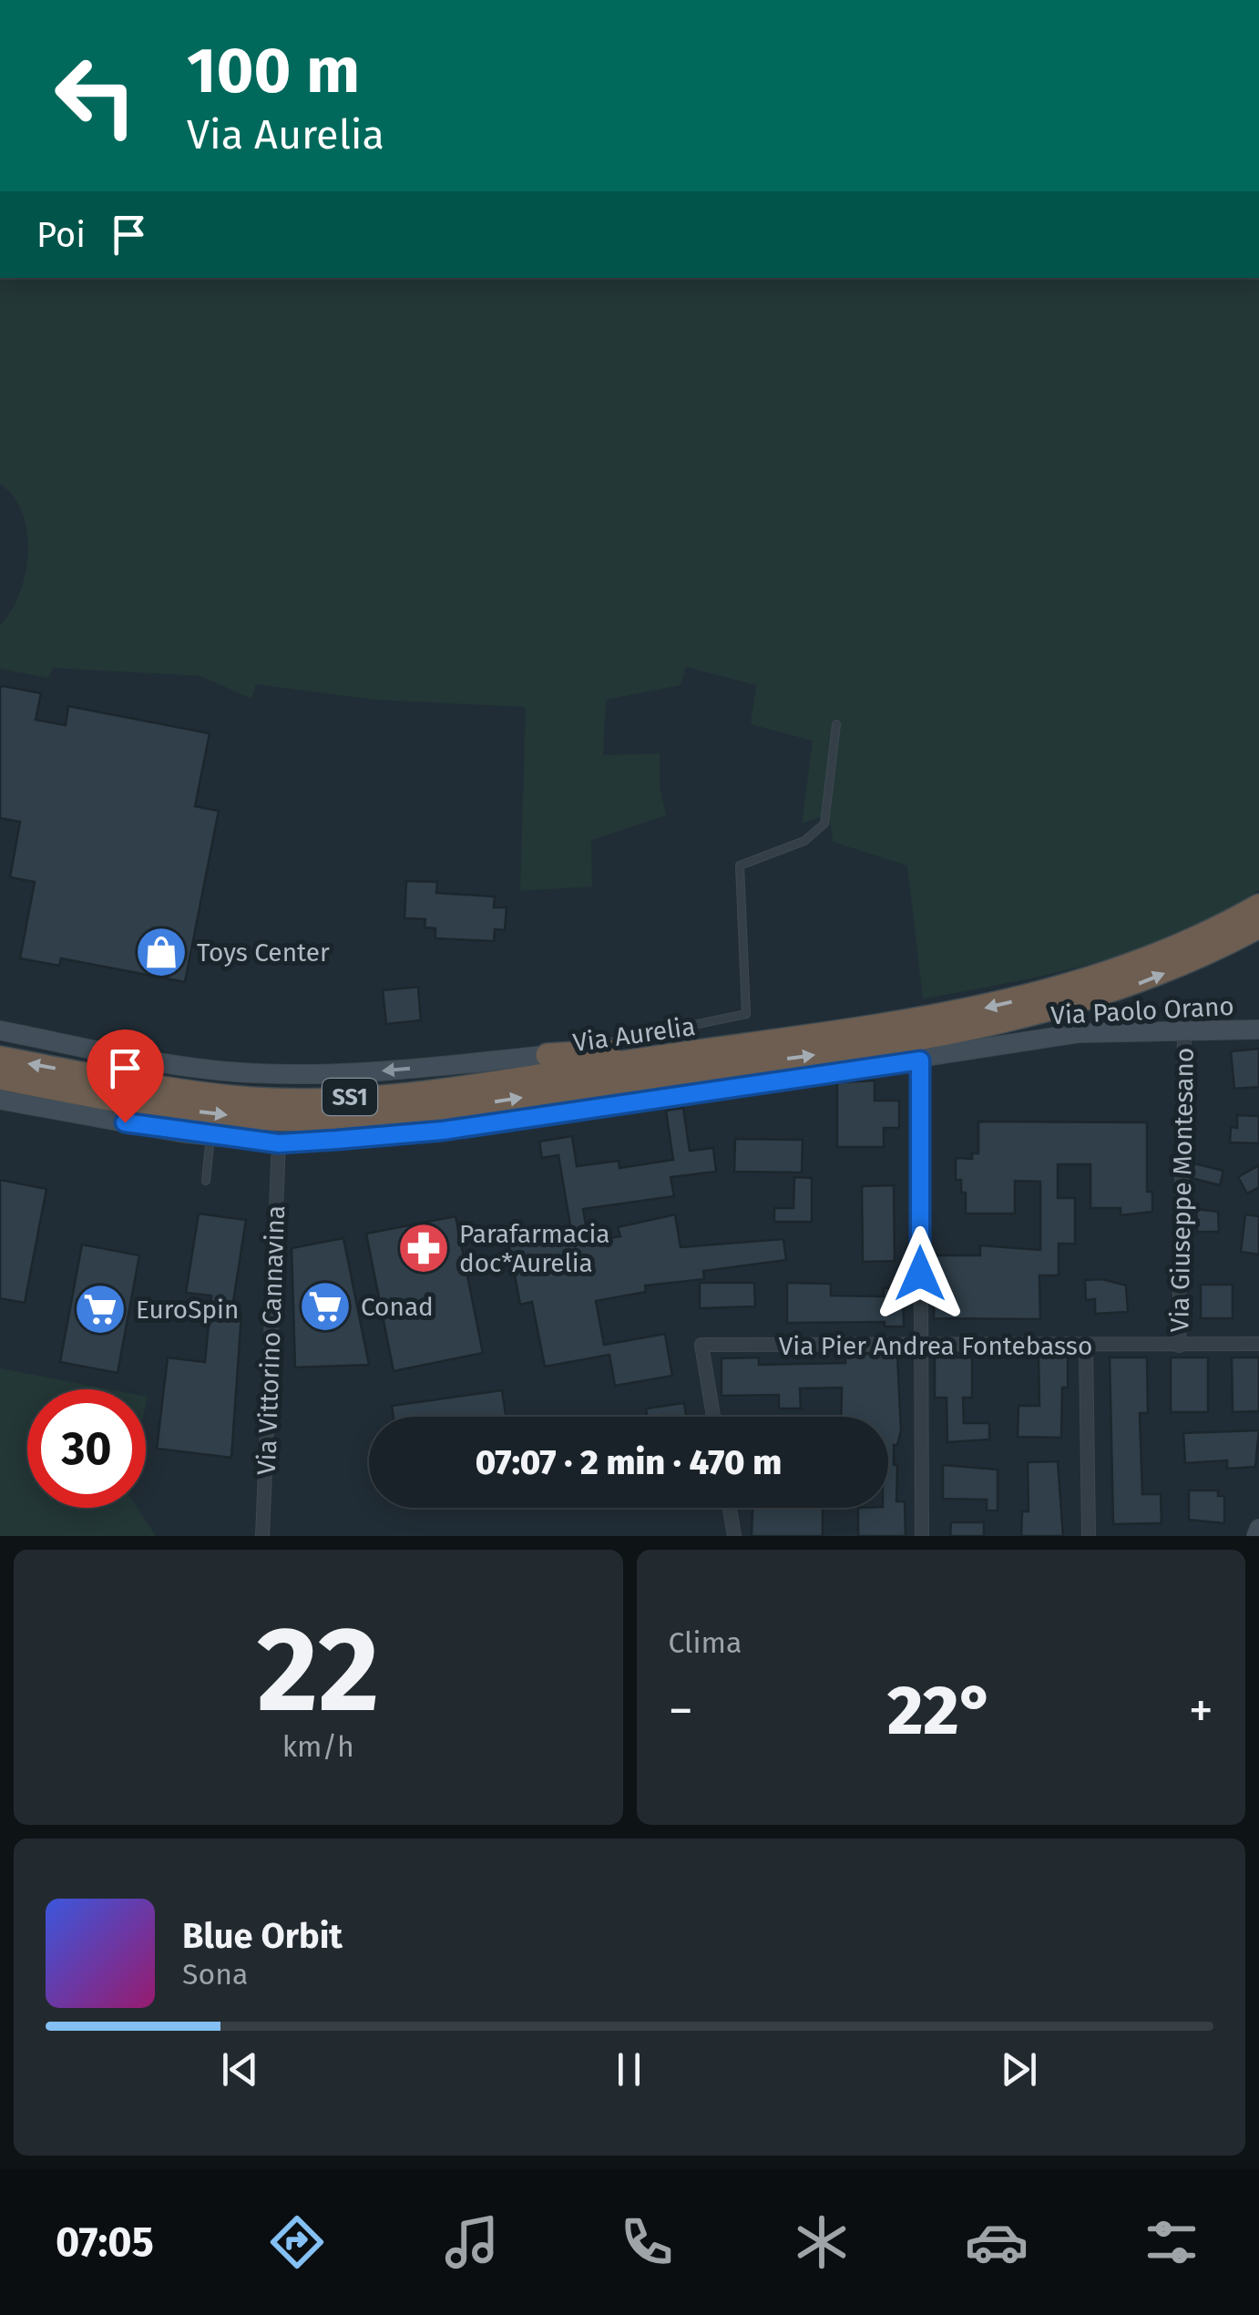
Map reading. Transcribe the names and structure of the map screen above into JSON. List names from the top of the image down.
{
  "streets": {
    "highway": ["Via Aurelia", "SS1"],
    "street": [
      "Via Paolo Orano",
      "Via Giuseppe Montesano",
      "Via Vittorino Cannavina",
      "Via Pier Andrea Fontebasso"
    ]
  },
  "crossings": [
    ["Via Paolo Orano", "Via Giuseppe Montesano"],
    ["Via Giuseppe Montesano", "Via Pier Andrea Fontebasso"]
  ],
  "places": {
    "shop": ["Toys Center"],
    "pharmacy": ["Parafarmacia doc*Aurelia"],
    "supermarket": ["Conad", "EuroSpin"]
  },
  "page": {
    "turn": ["100 m", "Via Aurelia"],
    "then": "Poi",
    "limit": "30",
    "trip": "07:07 · 2 min · 470 m",
    "tile": [
      ["22", "km/h"],
      "Clima"
    ],
    "heat": ["−", "22°", "+"],
    "song": ["Blue Orbit", "Sona"],
    "tabs": "07:05"
  }
}
